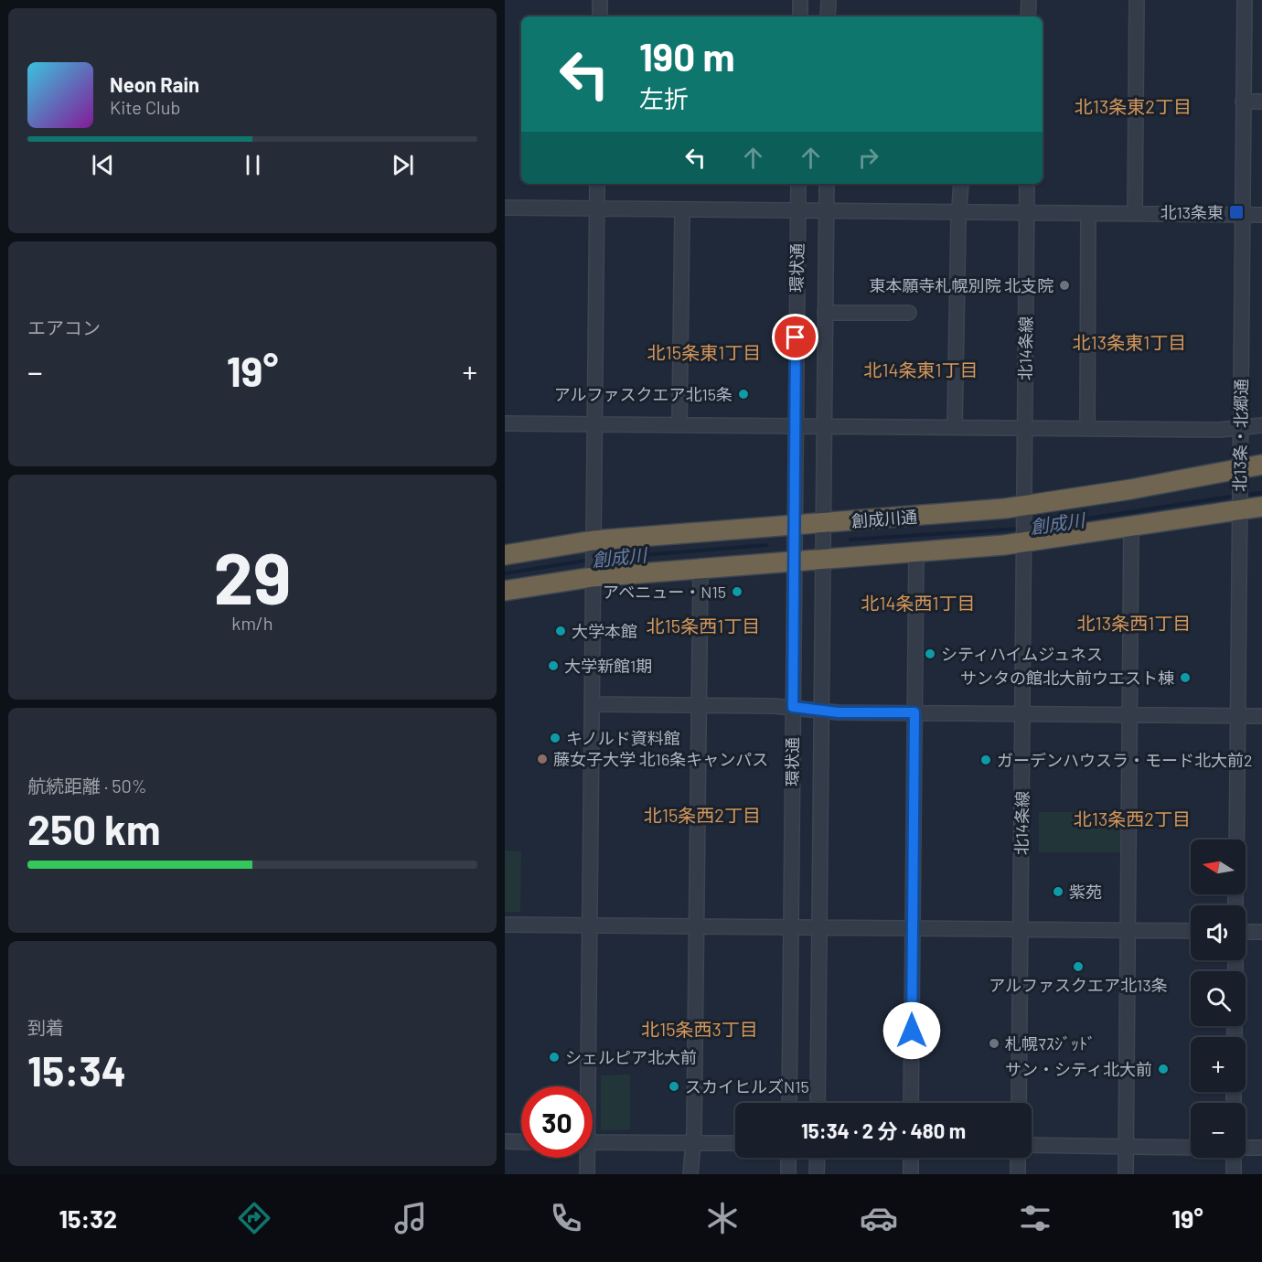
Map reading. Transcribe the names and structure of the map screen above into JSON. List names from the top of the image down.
{
  "streets": {
    "highway": ["創成川通"],
    "street": ["環状通", "北14条線", "北13条・北郷通"]
  },
  "crossings": [
    ["環状通", "創成川通"],
    ["北14条線", "創成川通"],
    ["北13条・北郷通", "創成川通"]
  ],
  "districts": [
    "北13条東2丁目",
    "北13条東1丁目",
    "北15条東1丁目",
    "北14条東1丁目",
    "北14条西1丁目",
    "北13条西1丁目",
    "北15条西1丁目",
    "北15条西2丁目",
    "北13条西2丁目",
    "北15条西3丁目"
  ],
  "water": ["創成川"],
  "places": {
    "transit": ["北13条東"],
    "other": [
      "東本願寺札幌別院 北支院",
      "アルファスクエア北15条",
      "アベニュー・N15",
      "大学本館",
      "シティハイムジュネス",
      "大学新館1期",
      "サンタの館北大前ウエスト棟",
      "キノルド資料館",
      "藤女子大学 北16条キャンパス",
      "ガーデンハウスラ・モード北大前2",
      "紫苑",
      "アルファスクエア北13条",
      "札幌ﾏｽｼﾞｯﾄﾞ",
      "シェルピア北大前",
      "サン・シティ北大前",
      "スカイヒルズN15"
    ]
  },
  "north": "left",
  "page": {
    "turn": ["190 m", "左折"],
    "song": ["Neon Rain", "Kite Club"],
    "tile": [
      "エアコン",
      ["29", "km/h"],
      ["航続距離 · 50%", "250 km"],
      ["到着", "15:34"]
    ],
    "heat": ["−", "19°", "+"],
    "map_buttons": ["+", "−"],
    "limit": "30",
    "trip": "15:34 · 2 分 · 480 m",
    "tabs": ["15:32", "19°"]
  }
}
